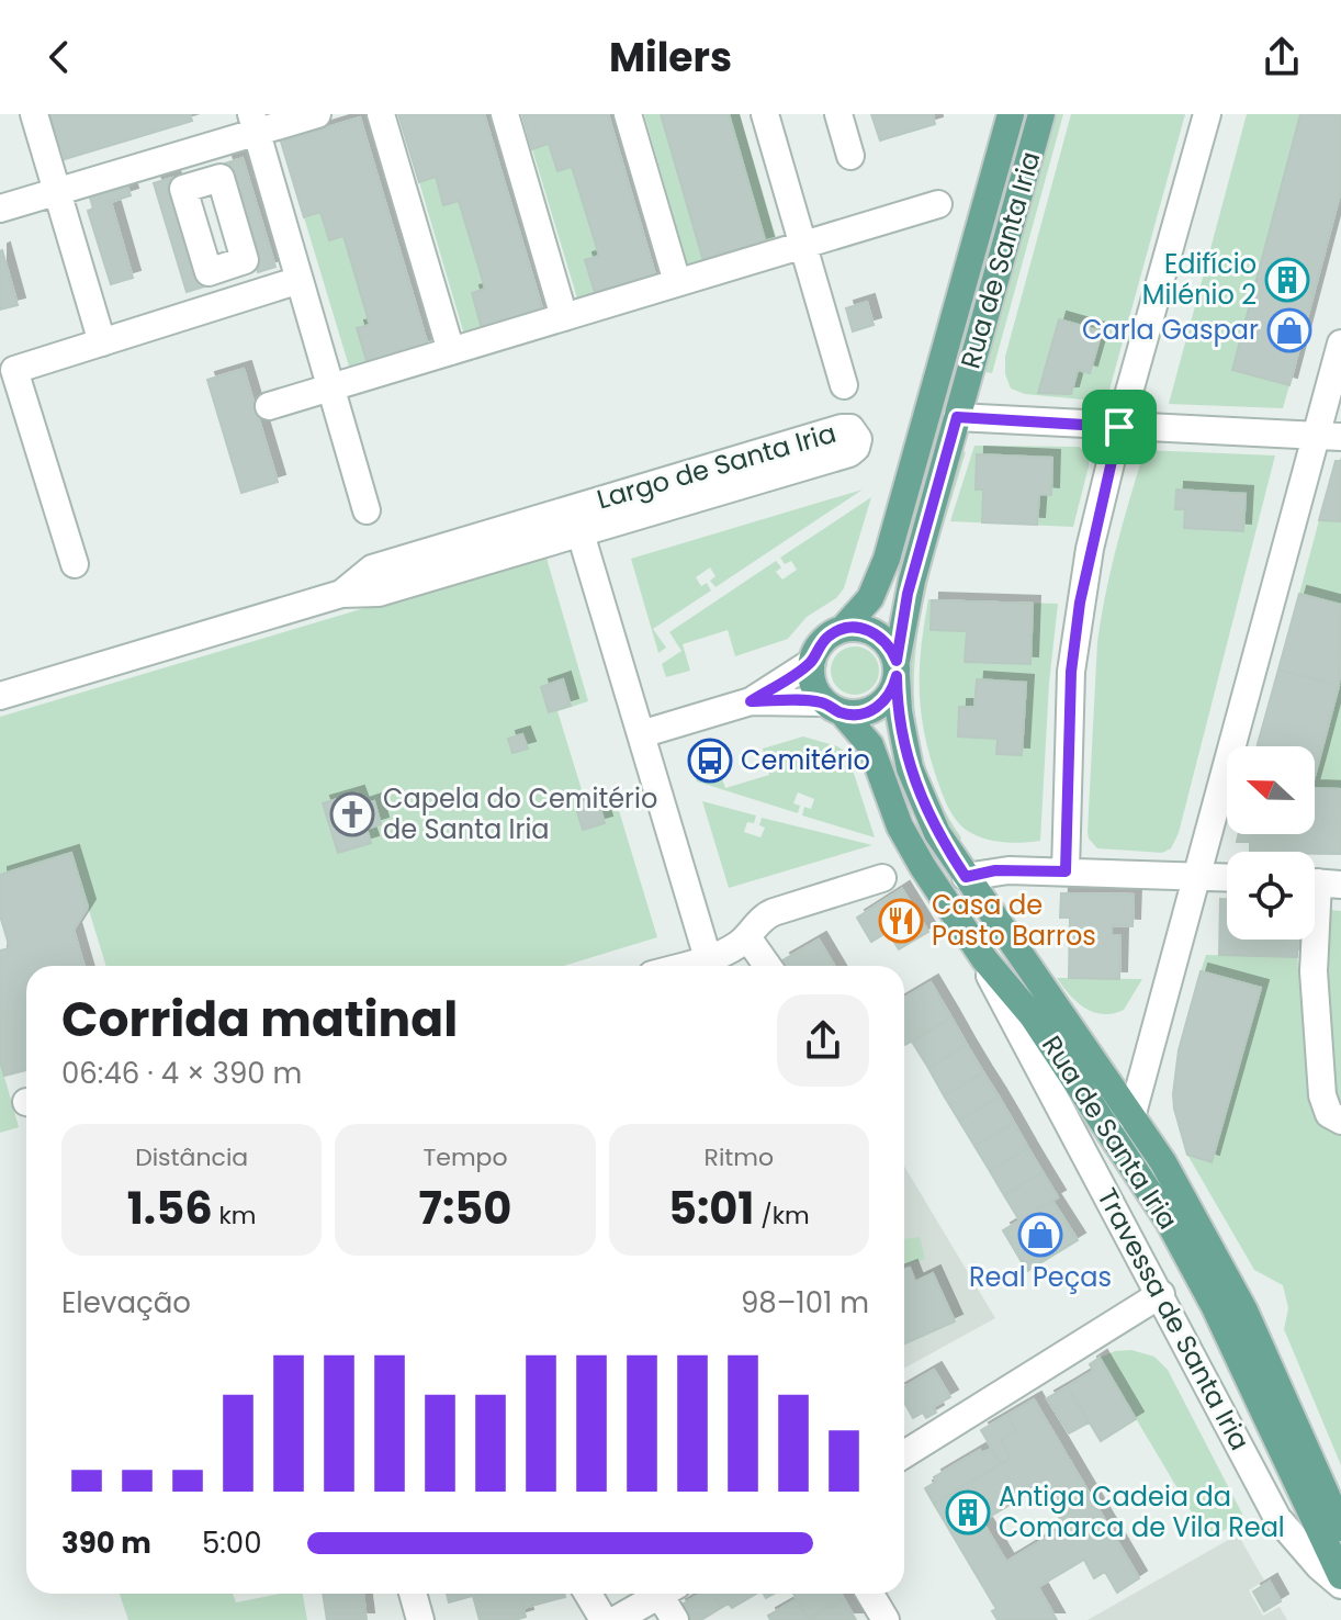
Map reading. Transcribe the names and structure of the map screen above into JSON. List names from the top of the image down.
{
  "streets": {
    "main road": ["Rua de Santa Iria"],
    "street": ["Largo de Santa Iria", "Travessa de Santa Iria"]
  },
  "crossings": [
    ["Rua de Santa Iria", "Travessa de Santa Iria"]
  ],
  "places": {
    "building": ["Edifício Milénio 2", "Antiga Cadeia da Comarca de Vila Real"],
    "shop": ["Carla Gaspar", "Real Peças"],
    "bus stop": ["Cemitério"],
    "church": ["Capela do Cemitério de Santa Iria"],
    "restaurant": ["Casa de Pasto Barros"]
  },
  "north": "left",
  "page": {
    "header": "Milers",
    "heading": ["Corrida matinal", "06:46 · 4 × 390 m"],
    "stats": [
      ["Distância", "1.56 km"],
      ["Tempo", "7:50"],
      ["Ritmo", "5:01 /km"]
    ],
    "chart": ["Elevação", "98–101 m"],
    "list": [
      {
        "name": "390 m",
        "note": "5:00"
      }
    ]
  }
}
